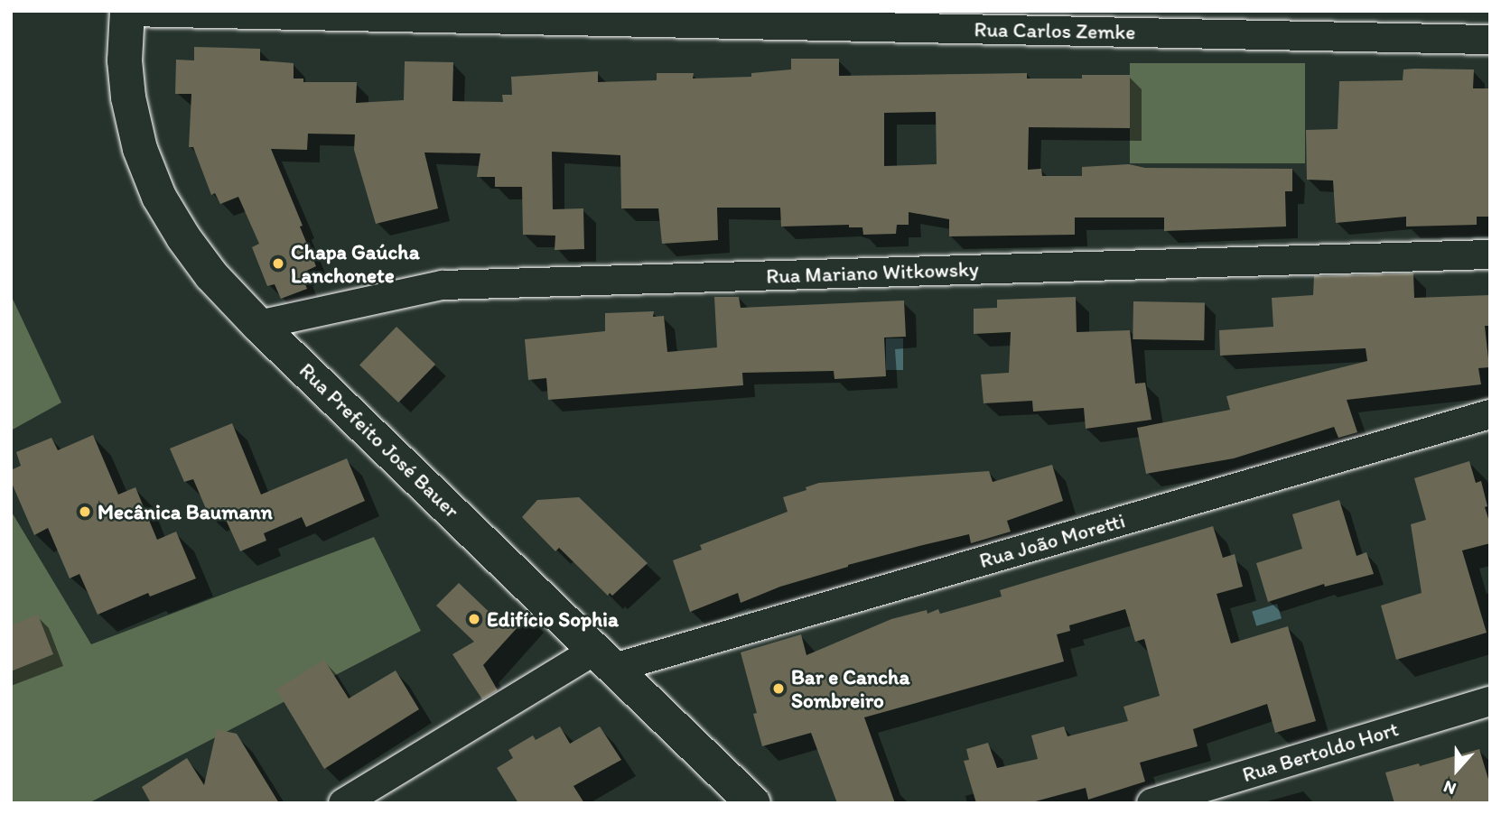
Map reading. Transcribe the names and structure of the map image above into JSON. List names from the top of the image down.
{
  "streets": {
    "street": [
      "Rua Carlos Zemke",
      "Rua Mariano Witkowsky",
      "Rua Prefeito José Bauer",
      "Rua João Moretti",
      "Rua Bertoldo Hort"
    ]
  },
  "crossings": [
    ["Rua Carlos Zemke", "Rua Prefeito José Bauer"],
    ["Rua Mariano Witkowsky", "Rua Prefeito José Bauer"],
    ["Rua Prefeito José Bauer", "Rua João Moretti"]
  ],
  "places": [
    "Chapa Gaúcha Lanchonete",
    "Mecânica Baumann",
    "Edifício Sophia",
    "Bar e Cancha Sombreiro"
  ],
  "north": "bottom"
}
